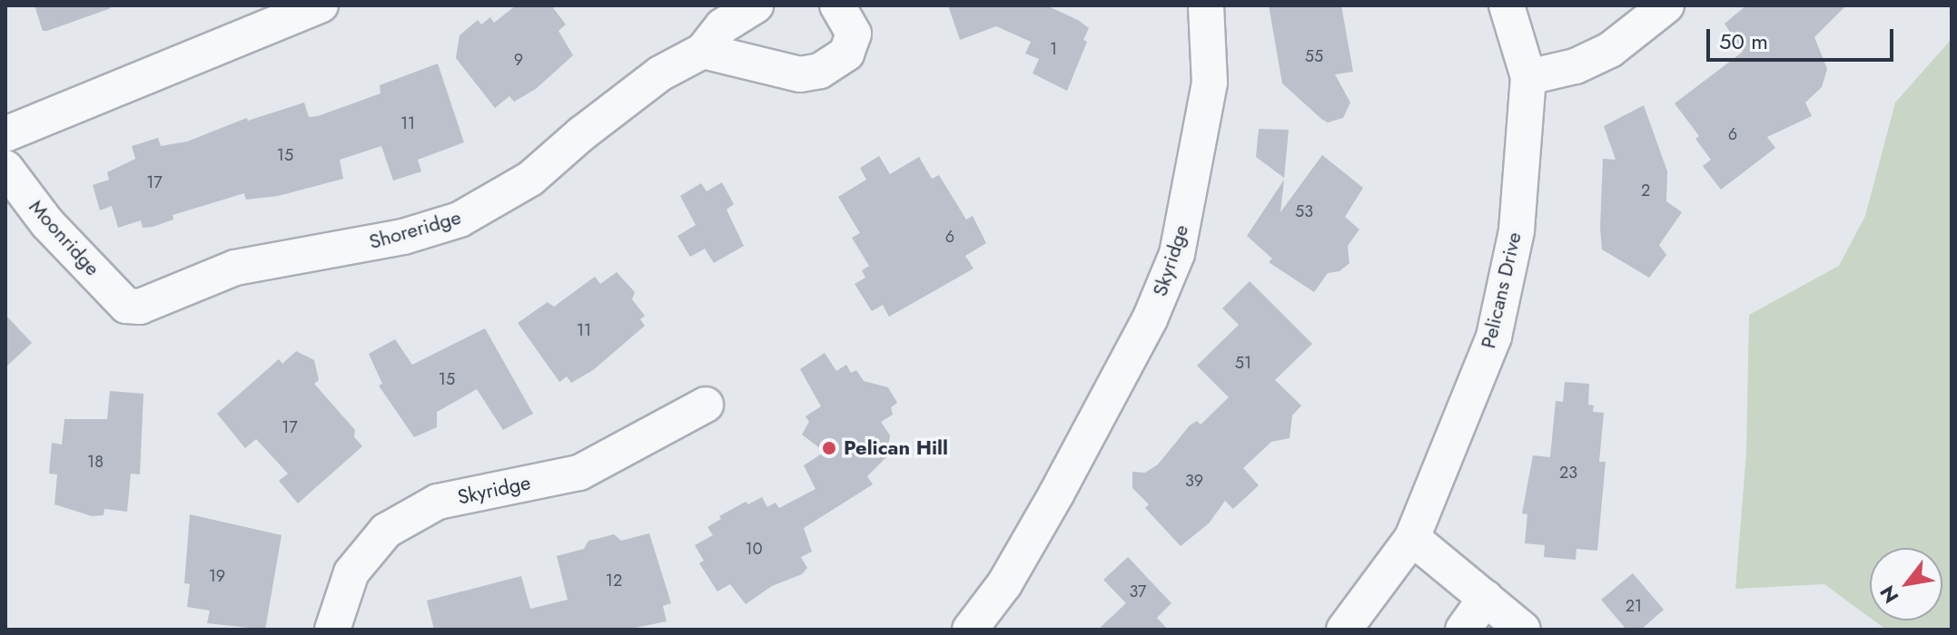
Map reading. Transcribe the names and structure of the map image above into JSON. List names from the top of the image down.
{
  "streets": {
    "street": [
      "Shoreridge",
      "Moonridge",
      "Skyridge",
      "Pelicans Drive"
    ]
  },
  "crossings": [
    ["Shoreridge", "Moonridge"]
  ],
  "places": ["Pelican Hill"],
  "house_numbers": [
    "1",
    "55",
    "9",
    "11",
    "6",
    "15",
    "17",
    "2",
    "53",
    "6",
    "11",
    "51",
    "15",
    "17",
    "18",
    "23",
    "39",
    "10",
    "19",
    "12",
    "37",
    "21"
  ],
  "scale_bar": "50 m",
  "north": "bottom left"
}
